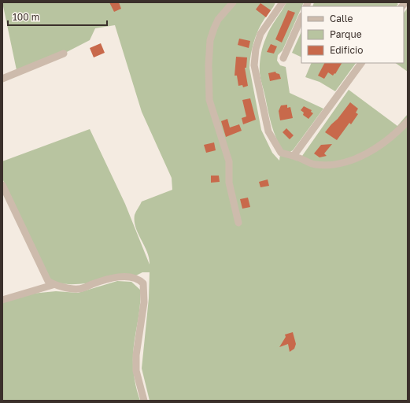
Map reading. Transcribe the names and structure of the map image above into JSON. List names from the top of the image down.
{
  "legend": ["Calle", "Parque", "Edificio"],
  "scale_bar": "100 m"
}
